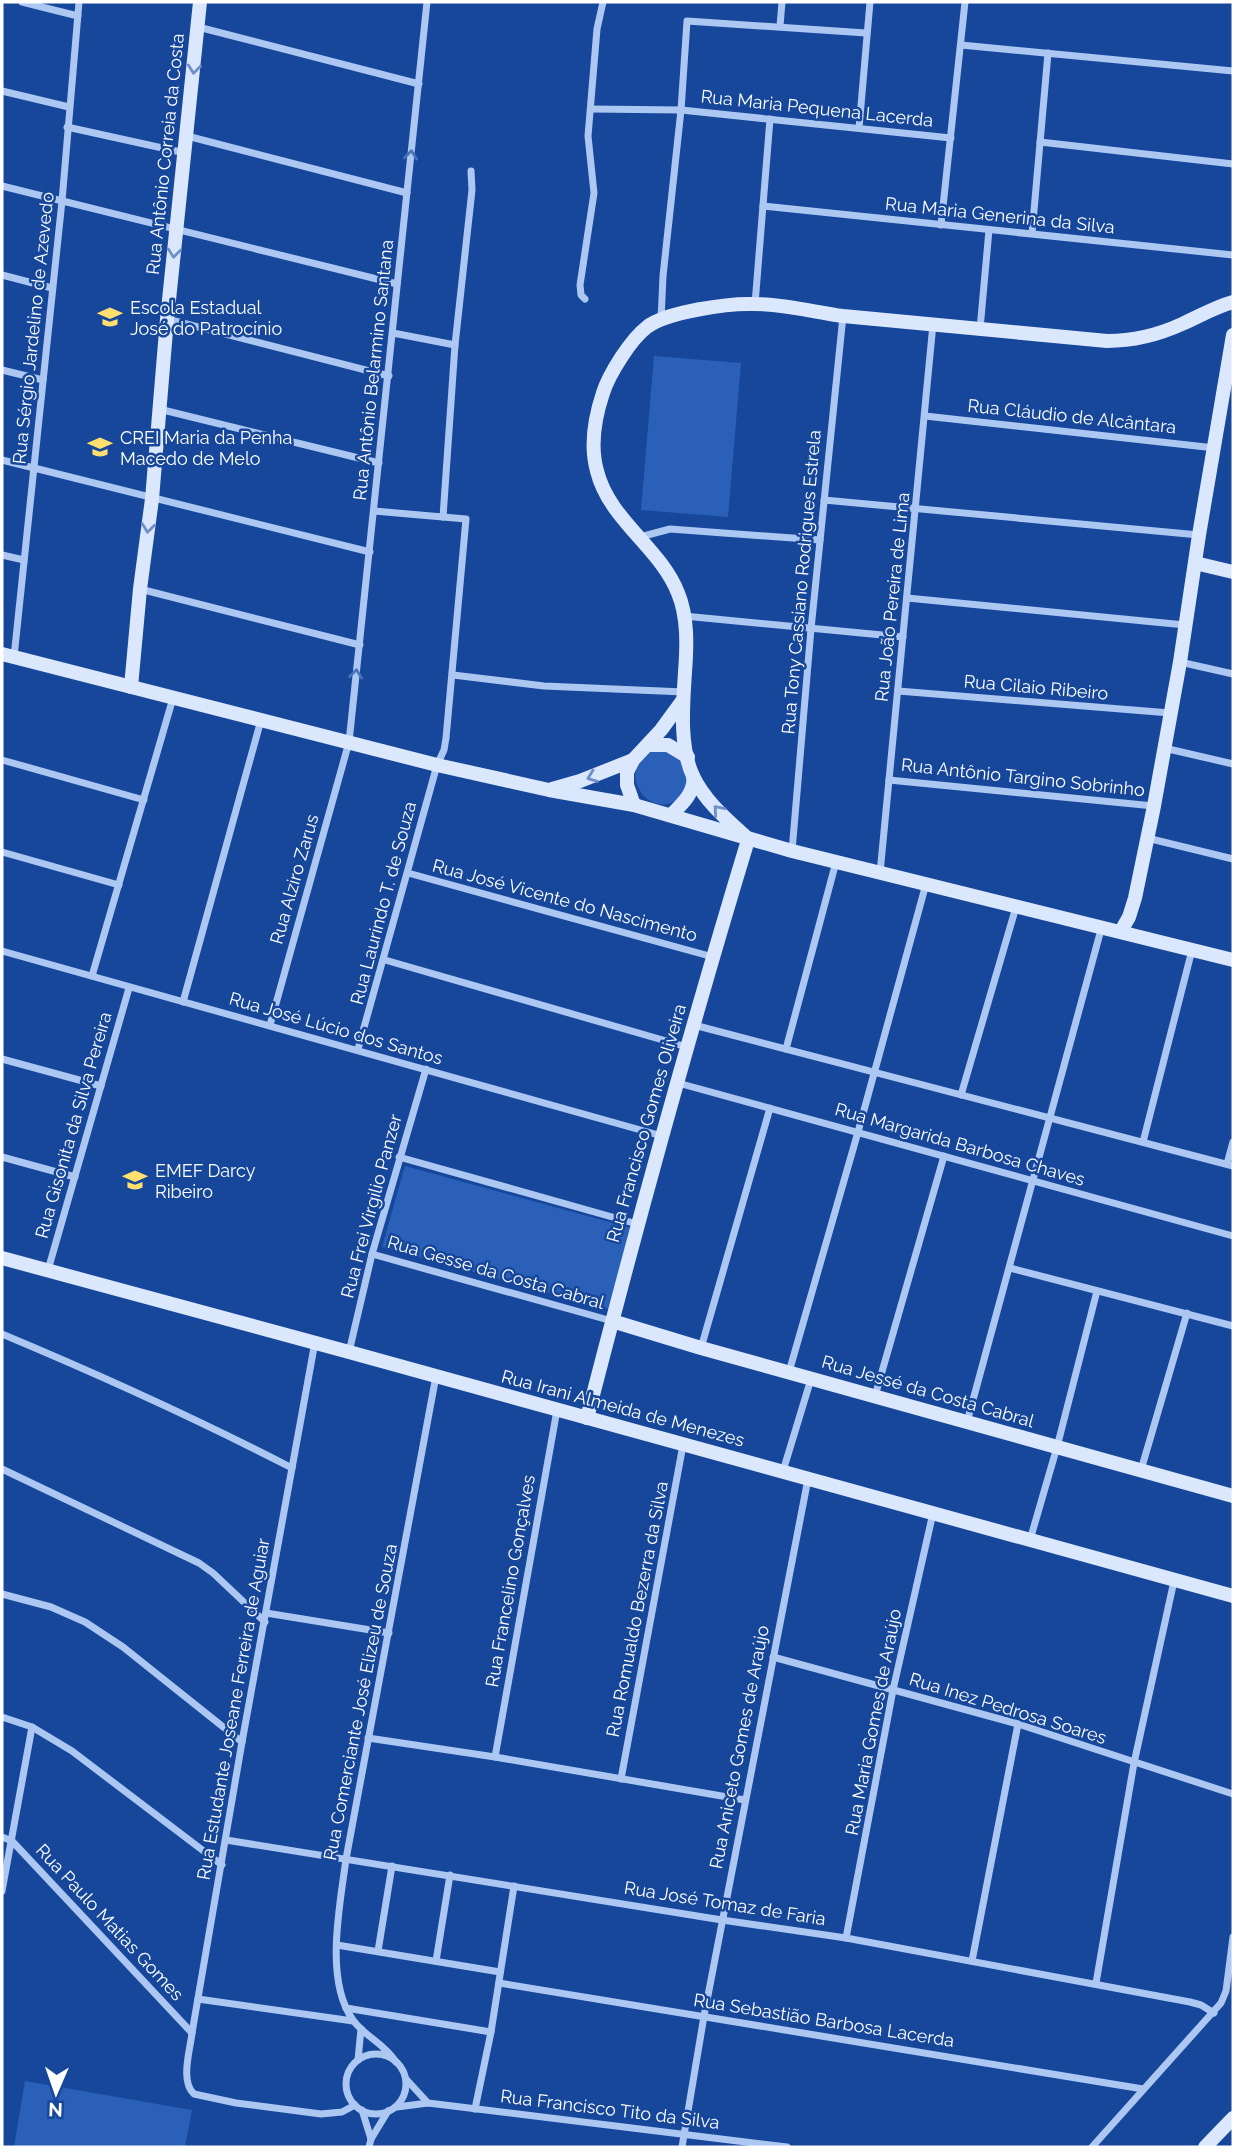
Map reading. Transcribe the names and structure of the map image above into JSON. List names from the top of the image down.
{
  "streets": {
    "street": [
      "Rua Maria Pequena Lacerda",
      "Rua Antônio Correia da Costa",
      "Rua Maria Generina da Silva",
      "Rua Sérgio Jardelino de Azevedo",
      "Rua Antônio Belarmino Santana",
      "Rua Cláudio de Alcântara",
      "Rua Tony Cassiano Rodrigues Estrela",
      "Rua João Pereira de Lima",
      "Rua Cilaio Ribeiro",
      "Rua Antônio Targino Sobrinho",
      "Rua Alziro Zarus",
      "Rua José Vicente do Nascimento",
      "Rua Laurindo T. de Souza",
      "Rua José Lúcio dos Santos",
      "Rua Francisco Gomes Oliveira",
      "Rua Gisonita da Silva Pereira",
      "Rua Margarida Barbosa Chaves",
      "Rua Frei Virgilio Panzer",
      "Rua Gesse da Costa Cabral",
      "Rua Jessé da Costa Cabral",
      "Rua Irani Almeida de Menezes",
      "Rua Francelino Gonçalves",
      "Rua Romualdo Bezerra da Silva",
      "Rua Comerciante José Elizeu de Souza",
      "Rua Inez Pedrosa Soares",
      "Rua Estudante Joseane Ferreira de Aguiar",
      "Rua Maria Gomes de Araújo",
      "Rua Aniceto Gomes de Araújo",
      "Rua José Tomaz de Faria",
      "Rua Paulo Matias Gomes",
      "Rua Sebastião Barbosa Lacerda",
      "Rua Francisco Tito da Silva"
    ]
  },
  "crossings": [
    ["Rua Antônio Belarmino Santana", "Rua Alziro Zarus"],
    ["Rua Cláudio de Alcântara", "Rua João Pereira de Lima"],
    ["Rua João Pereira de Lima", "Rua Cilaio Ribeiro"],
    ["Rua João Pereira de Lima", "Rua Antônio Targino Sobrinho"],
    ["Rua Alziro Zarus", "Rua José Lúcio dos Santos"],
    ["Rua José Vicente do Nascimento", "Rua Laurindo T. de Souza"],
    ["Rua José Vicente do Nascimento", "Rua Francisco Gomes Oliveira"],
    ["Rua Laurindo T. de Souza", "Rua José Lúcio dos Santos"],
    ["Rua José Lúcio dos Santos", "Rua Francisco Gomes Oliveira"],
    ["Rua José Lúcio dos Santos", "Rua Gisonita da Silva Pereira"],
    ["Rua José Lúcio dos Santos", "Rua Frei Virgilio Panzer"],
    ["Rua Francisco Gomes Oliveira", "Rua Margarida Barbosa Chaves"],
    ["Rua Francisco Gomes Oliveira", "Rua Gesse da Costa Cabral"],
    ["Rua Francisco Gomes Oliveira", "Rua Jessé da Costa Cabral"],
    ["Rua Francisco Gomes Oliveira", "Rua Irani Almeida de Menezes"],
    ["Rua Gisonita da Silva Pereira", "Rua Irani Almeida de Menezes"],
    ["Rua Frei Virgilio Panzer", "Rua Gesse da Costa Cabral"],
    ["Rua Frei Virgilio Panzer", "Rua Irani Almeida de Menezes"],
    ["Rua Gesse da Costa Cabral", "Rua Jessé da Costa Cabral"],
    ["Rua Irani Almeida de Menezes", "Rua Francelino Gonçalves"],
    ["Rua Irani Almeida de Menezes", "Rua Romualdo Bezerra da Silva"],
    ["Rua Irani Almeida de Menezes", "Rua Comerciante José Elizeu de Souza"],
    ["Rua Irani Almeida de Menezes", "Rua Estudante Joseane Ferreira de Aguiar"],
    ["Rua Irani Almeida de Menezes", "Rua Maria Gomes de Araújo"],
    ["Rua Irani Almeida de Menezes", "Rua Aniceto Gomes de Araújo"],
    ["Rua Comerciante José Elizeu de Souza", "Rua Estudante Joseane Ferreira de Aguiar"],
    ["Rua Comerciante José Elizeu de Souza", "Rua José Tomaz de Faria"],
    ["Rua Comerciante José Elizeu de Souza", "Rua Francisco Tito da Silva"],
    ["Rua Inez Pedrosa Soares", "Rua Maria Gomes de Araújo"],
    ["Rua Inez Pedrosa Soares", "Rua Aniceto Gomes de Araújo"],
    ["Rua Estudante Joseane Ferreira de Aguiar", "Rua José Tomaz de Faria"],
    ["Rua Estudante Joseane Ferreira de Aguiar", "Rua Paulo Matias Gomes"],
    ["Rua Estudante Joseane Ferreira de Aguiar", "Rua Francisco Tito da Silva"],
    ["Rua Maria Gomes de Araújo", "Rua José Tomaz de Faria"],
    ["Rua Aniceto Gomes de Araújo", "Rua José Tomaz de Faria"],
    ["Rua Aniceto Gomes de Araújo", "Rua Sebastião Barbosa Lacerda"],
    ["Rua Aniceto Gomes de Araújo", "Rua Francisco Tito da Silva"]
  ],
  "one_way": ["Rua Antônio Correia da Costa"],
  "places": {
    "school or university": ["Escola Estadual José do Patrocínio", "CREI Maria da Penha Macedo de Melo", "EMEF Darcy Ribeiro"]
  },
  "north": "bottom"
}
